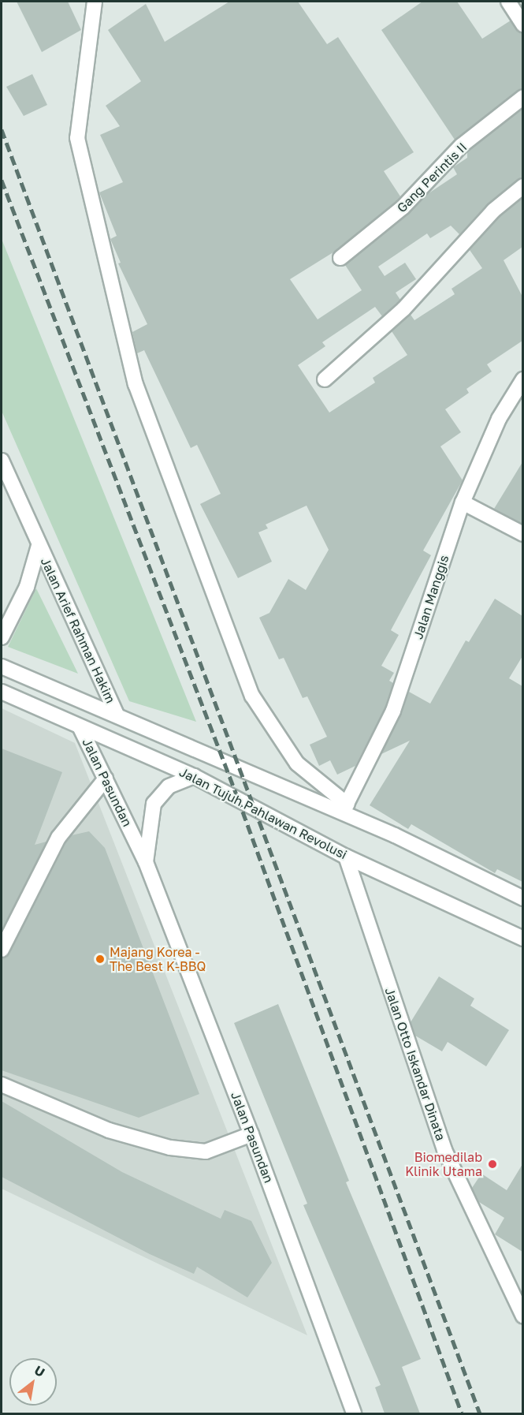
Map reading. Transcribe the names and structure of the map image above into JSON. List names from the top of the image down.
{
  "streets": {
    "street": [
      "Gang Perintis II",
      "Jalan Manggis",
      "Jalan Arief Rahman Hakim",
      "Jalan Pasundan",
      "Jalan Tujuh Pahlawan Revolusi",
      "Jalan Otto Iskandar Dinata"
    ]
  },
  "crossings": [
    ["Jalan Manggis", "Jalan Tujuh Pahlawan Revolusi"],
    ["Jalan Arief Rahman Hakim", "Jalan Tujuh Pahlawan Revolusi"],
    ["Jalan Pasundan", "Jalan Tujuh Pahlawan Revolusi"],
    ["Jalan Tujuh Pahlawan Revolusi", "Jalan Otto Iskandar Dinata"]
  ],
  "places": ["Majang Korea - The Best K-BBQ", "Biomedilab Klinik Utama"],
  "north": "top right"
}
